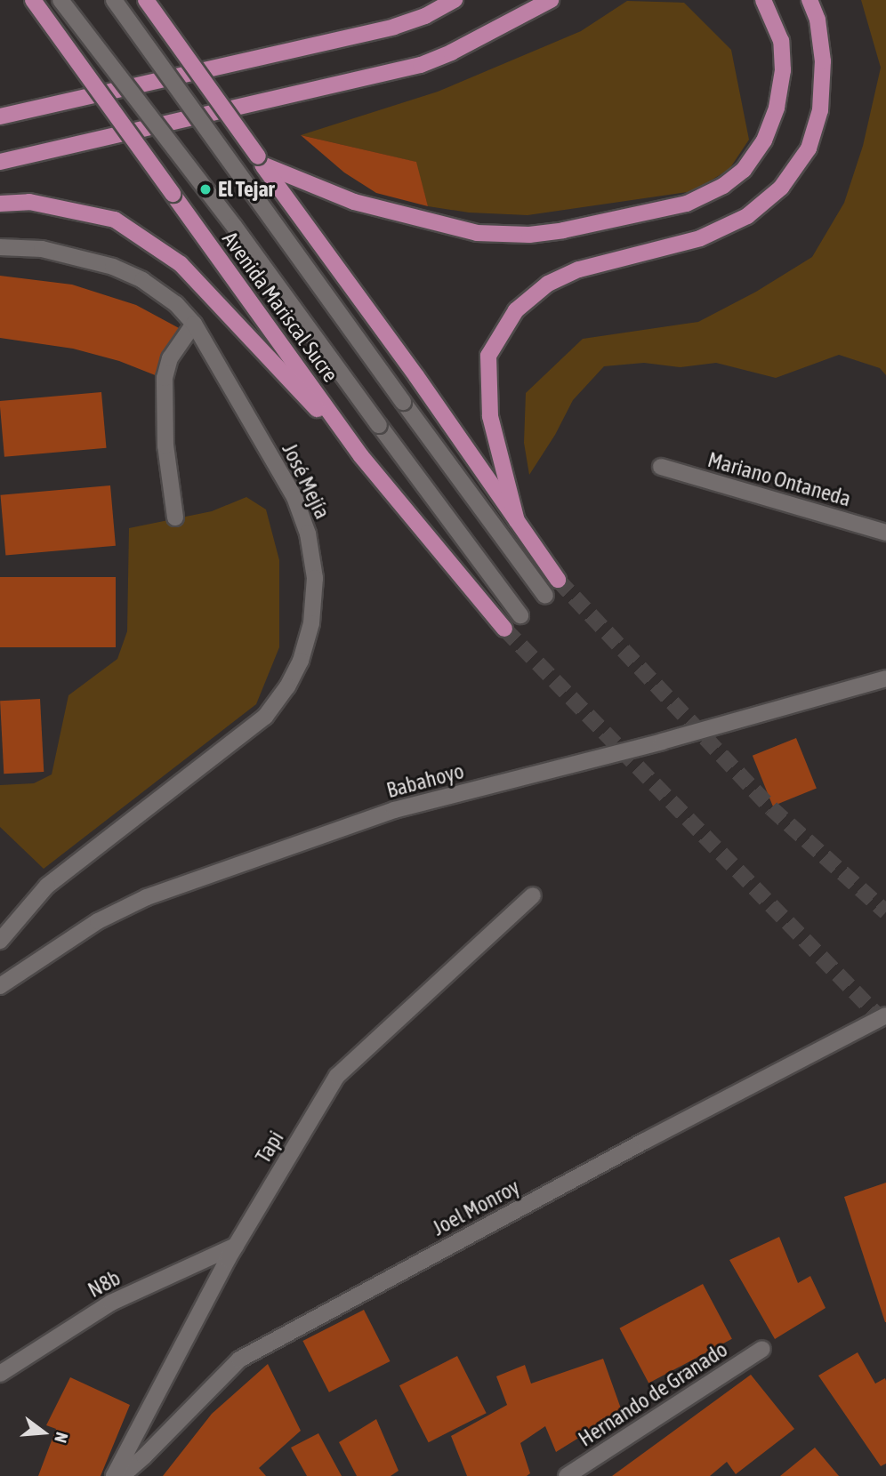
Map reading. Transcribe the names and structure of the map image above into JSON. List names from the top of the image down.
{
  "streets": {
    "main road": ["Avenida Mariscal Sucre"],
    "street": [
      "Mariano Ontaneda",
      "José Mejía",
      "Babahoyo",
      "Tapi",
      "Joel Monroy",
      "N8b",
      "Hernando de Granado"
    ]
  },
  "crossings": [
    ["Tapi", "Joel Monroy"],
    ["Tapi", "N8b"]
  ],
  "places": ["El Tejar"],
  "north": "right"
}
